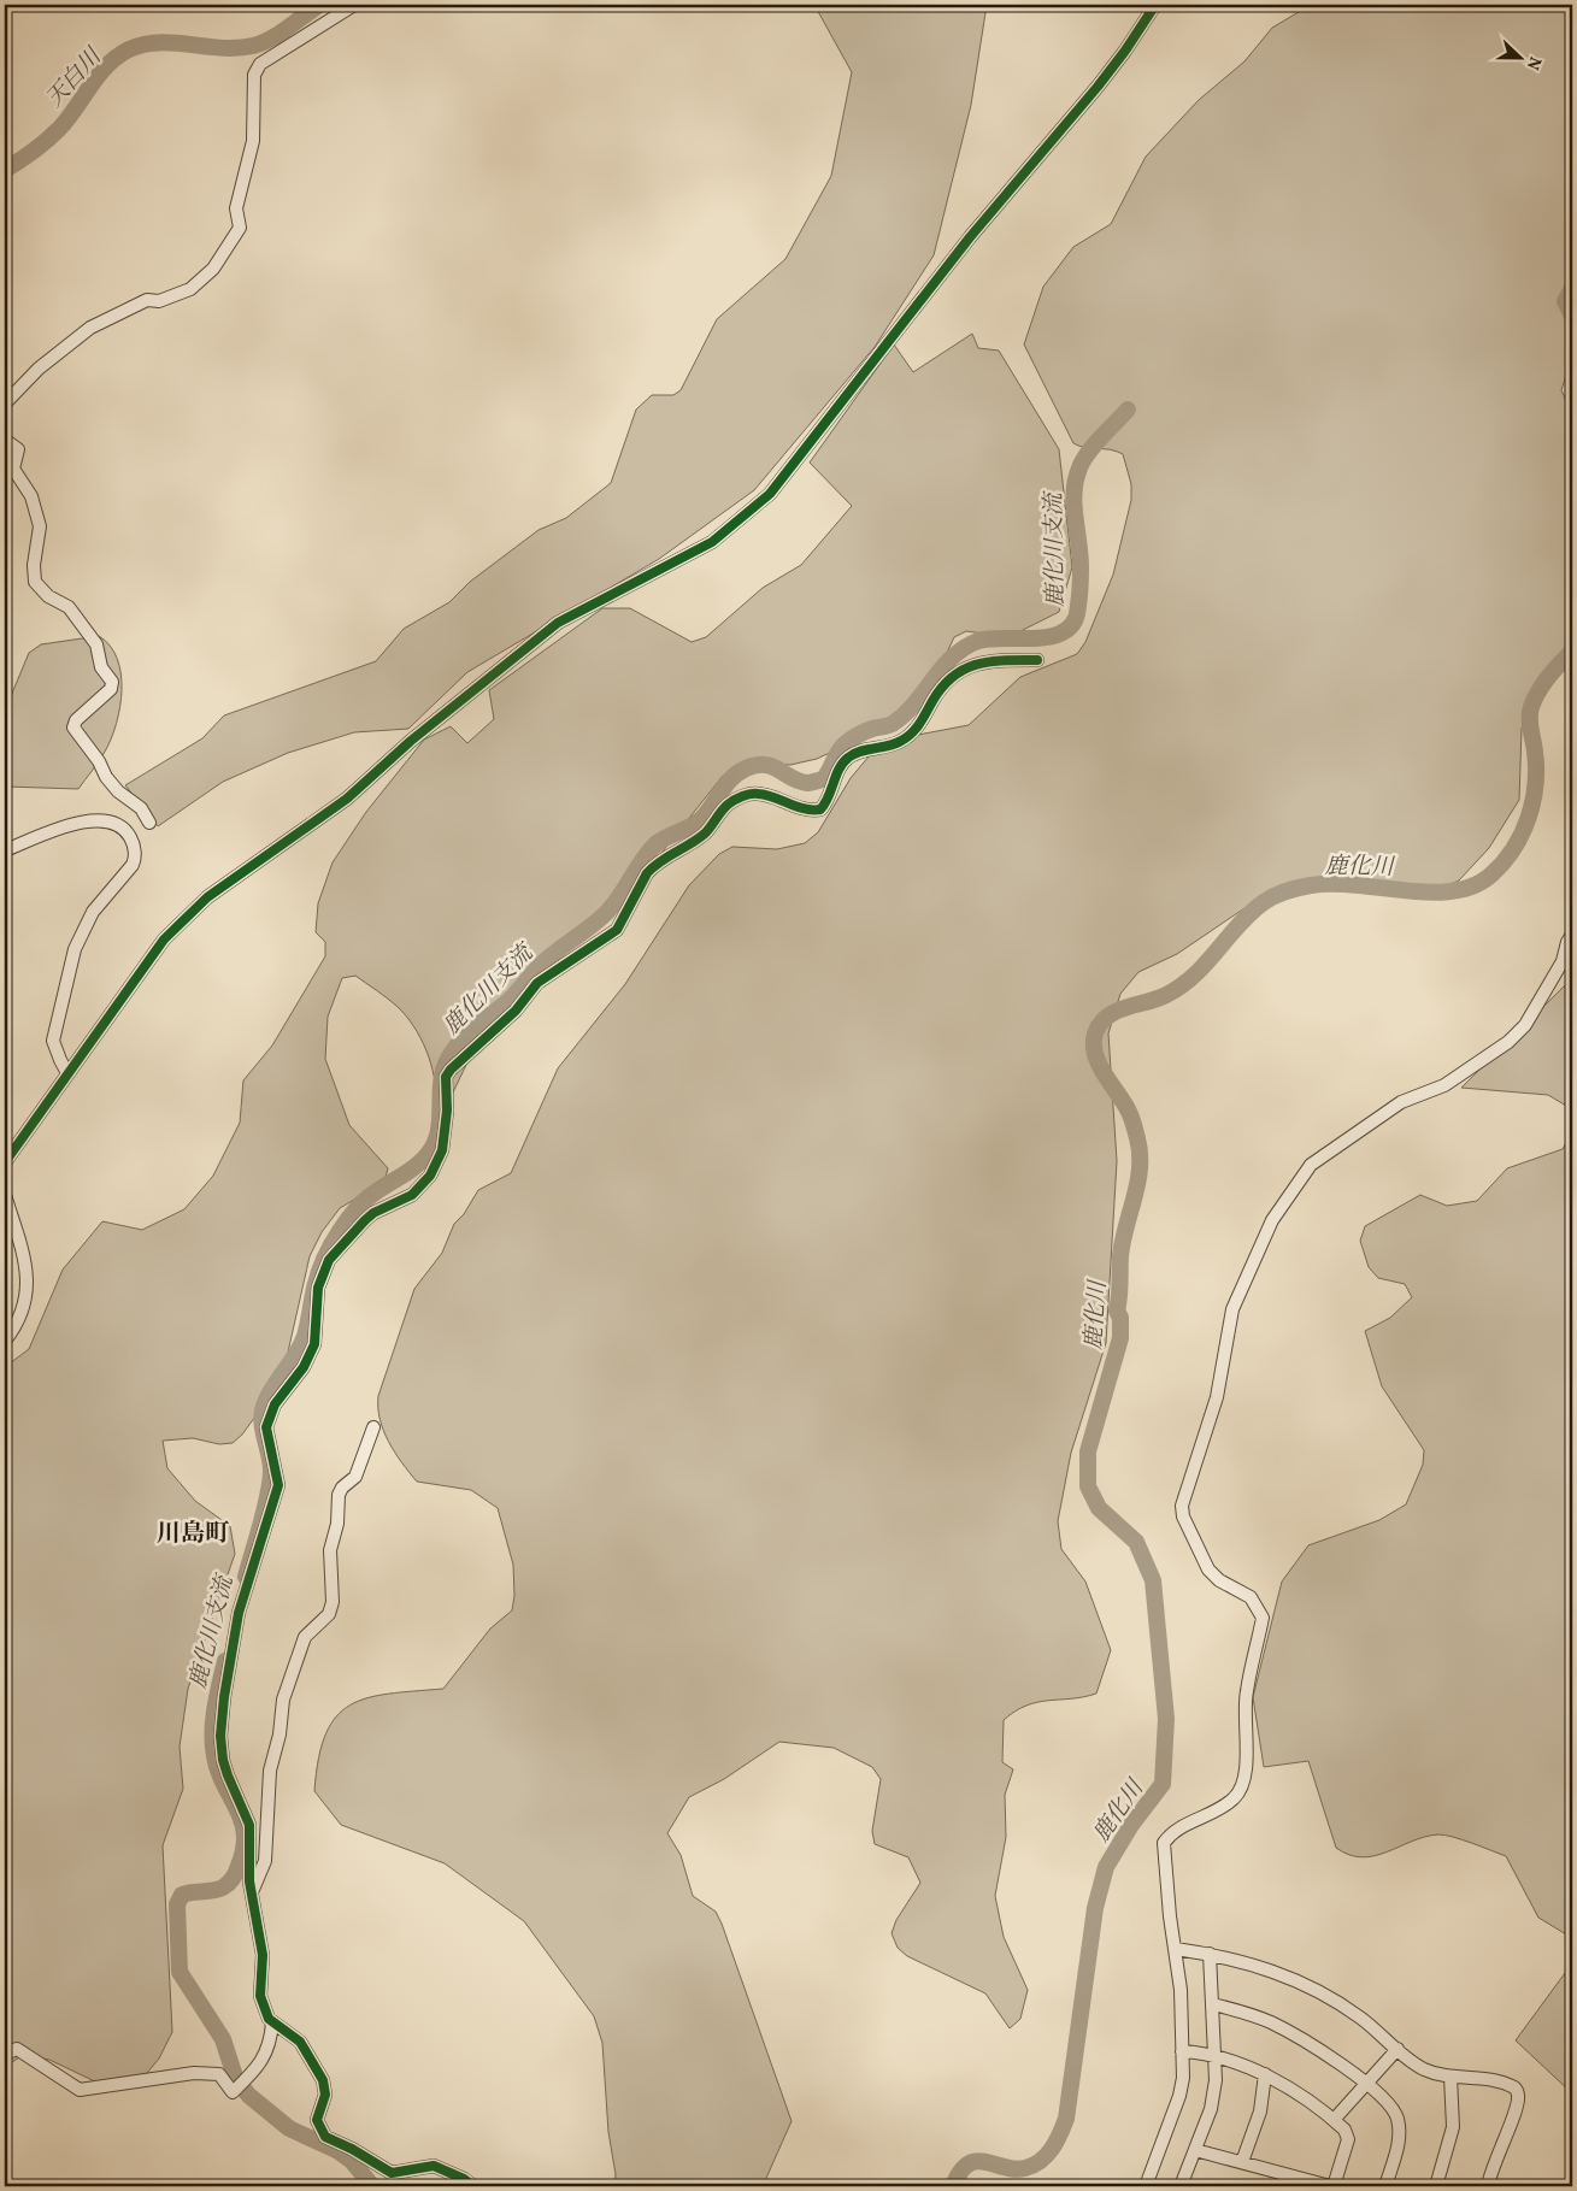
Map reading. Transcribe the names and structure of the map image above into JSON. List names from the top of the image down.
{
  "districts": ["川島町"],
  "water": ["天白川", "鹿化川支流", "鹿化川"],
  "north": "right"
}
